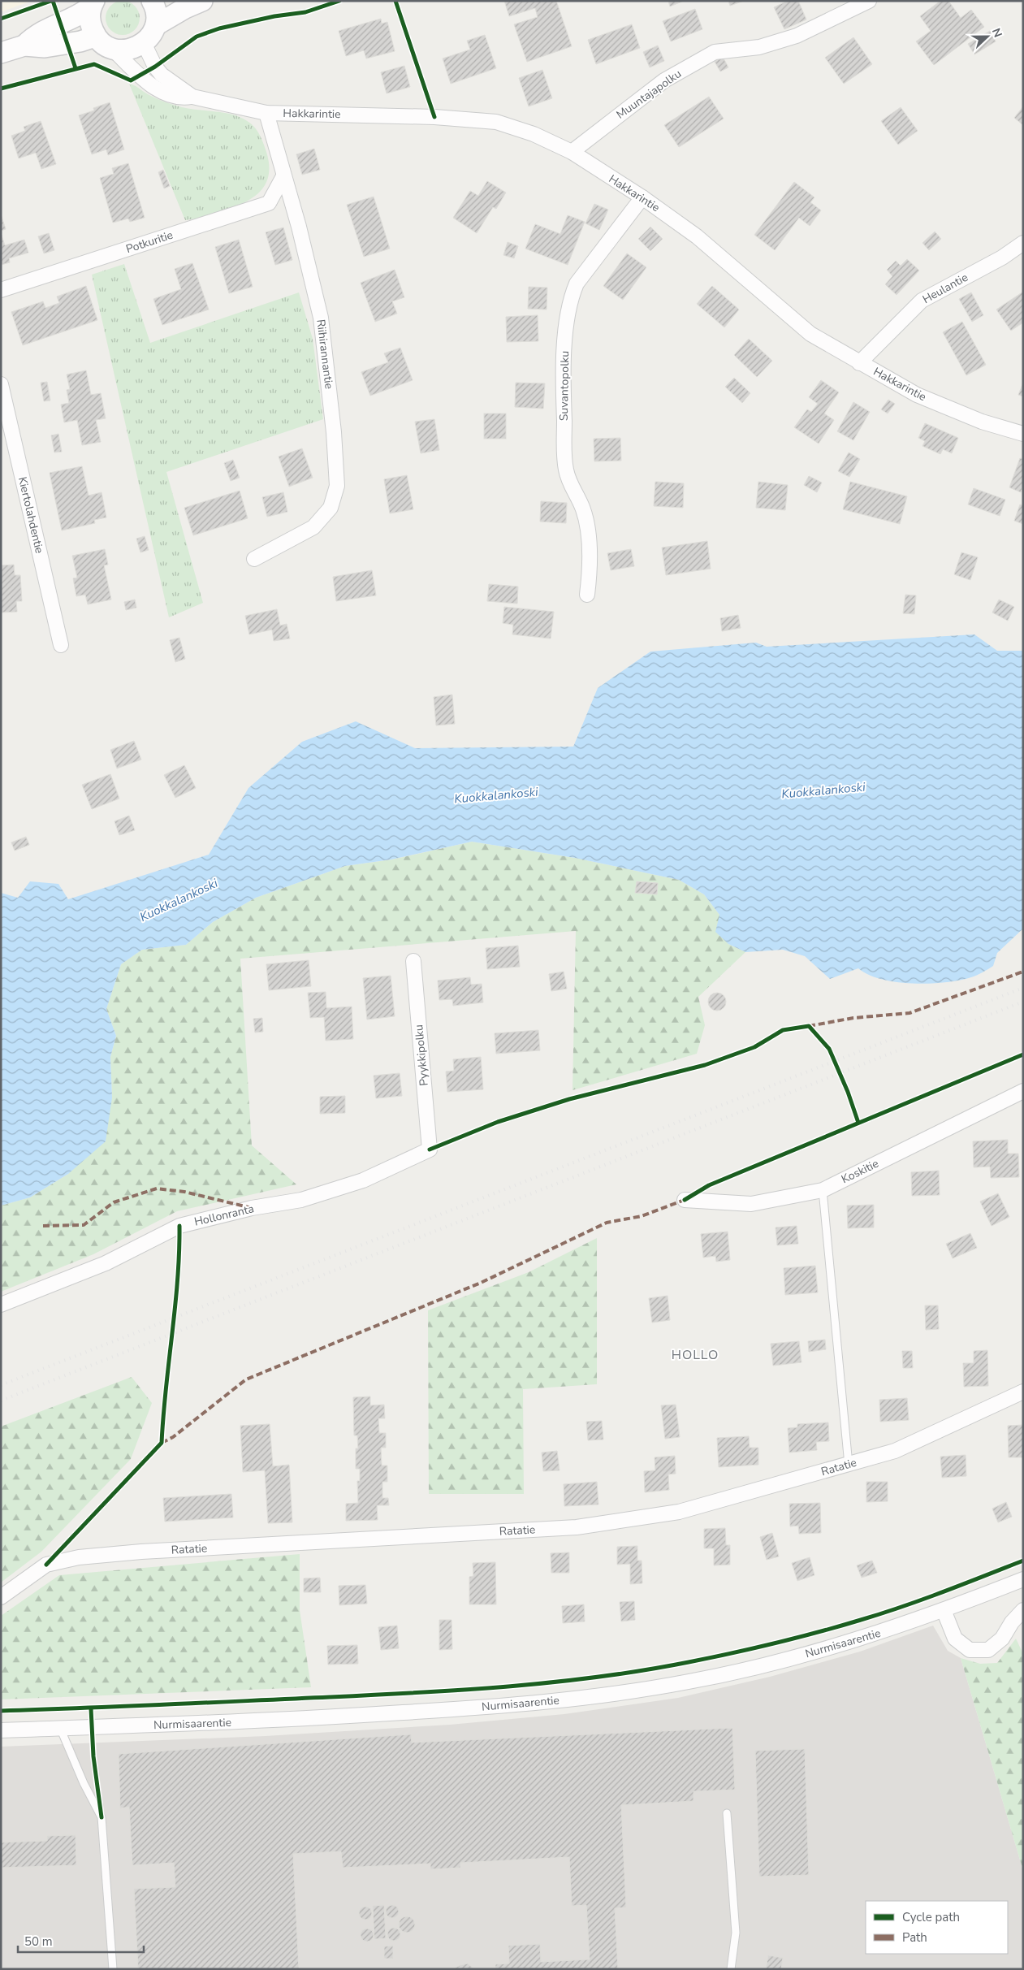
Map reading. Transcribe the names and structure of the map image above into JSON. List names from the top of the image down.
{
  "streets": {
    "street": [
      "Muuntajapolku",
      "Hakkarintie",
      "Potkuritie",
      "Heulantie",
      "Riihirannantie",
      "Suvantopolku",
      "Kiertolahdentie",
      "Pyykkipolku",
      "Koskitie",
      "Hollonranta",
      "Ratatie",
      "Nurmisaarentie"
    ]
  },
  "crossings": [
    ["Muuntajapolku", "Hakkarintie"],
    ["Hakkarintie", "Heulantie"],
    ["Hakkarintie", "Riihirannantie"],
    ["Hakkarintie", "Suvantopolku"],
    ["Potkuritie", "Riihirannantie"],
    ["Pyykkipolku", "Hollonranta"]
  ],
  "districts": ["HOLLO"],
  "water": ["Kuokkalankoski"],
  "legend": ["Cycle path", "Path"],
  "scale_bar": "50 m",
  "north": "right"
}
